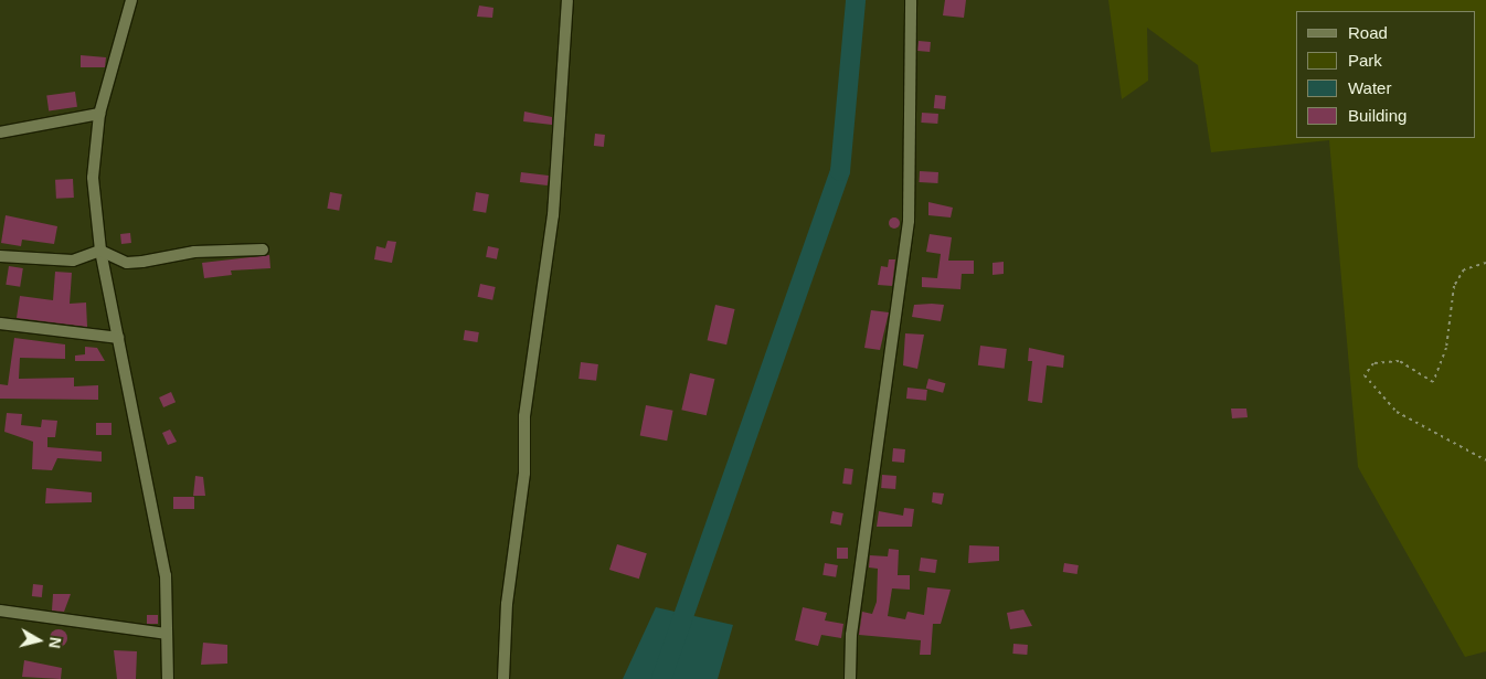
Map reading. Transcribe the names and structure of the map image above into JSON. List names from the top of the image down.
{
  "legend": [
    "Road",
    "Park",
    "Water",
    "Building"
  ],
  "north": "right"
}
